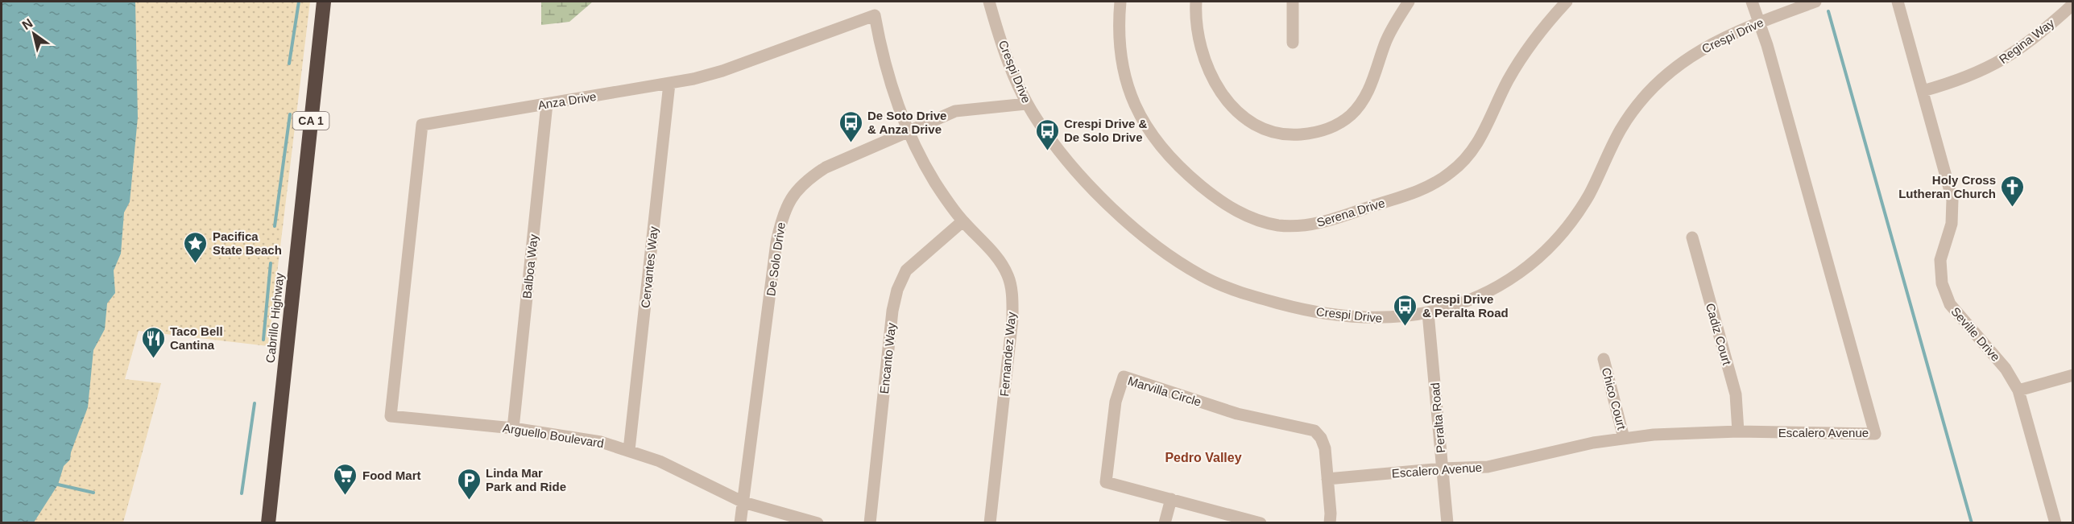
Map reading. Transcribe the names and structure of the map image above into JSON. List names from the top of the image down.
{
  "streets": {
    "highway": ["CA 1", "Cabrillo Highway"],
    "street": [
      "Crespi Drive",
      "Regina Way",
      "Anza Drive",
      "Serena Drive",
      "De Solo Drive",
      "Balboa Way",
      "Cervantes Way",
      "Cadiz Court",
      "Seville Drive",
      "Fernandez Way",
      "Encanto Way",
      "Marvilla Circle",
      "Chico Court",
      "Peralta Road",
      "Escalero Avenue",
      "Arguello Boulevard"
    ]
  },
  "crossings": [
    ["Crespi Drive", "De Solo Drive"],
    ["Crespi Drive", "Peralta Road"],
    ["Crespi Drive", "Escalero Avenue"],
    ["Regina Way", "Seville Drive"],
    ["Anza Drive", "De Solo Drive"],
    ["Anza Drive", "Balboa Way"],
    ["Anza Drive", "Cervantes Way"],
    ["Anza Drive", "Fernandez Way"],
    ["Anza Drive", "Arguello Boulevard"],
    ["De Solo Drive", "Fernandez Way"],
    ["De Solo Drive", "Arguello Boulevard"],
    ["Balboa Way", "Arguello Boulevard"],
    ["Cervantes Way", "Arguello Boulevard"],
    ["Cadiz Court", "Escalero Avenue"],
    ["Fernandez Way", "Encanto Way"],
    ["Marvilla Circle", "Escalero Avenue"],
    ["Chico Court", "Escalero Avenue"],
    ["Peralta Road", "Escalero Avenue"]
  ],
  "districts": ["Pedro Valley"],
  "places": {
    "bus stop": ["De Soto Drive & Anza Drive", "Crespi Drive & De Solo Drive", "Crespi Drive & Peralta Road"],
    "church": ["Holy Cross Lutheran Church"],
    "place": ["Pacifica State Beach"],
    "restaurant": ["Taco Bell Cantina"],
    "supermarket": ["Food Mart"],
    "parking": ["Linda Mar Park and Ride"]
  },
  "north": "top left"
}
